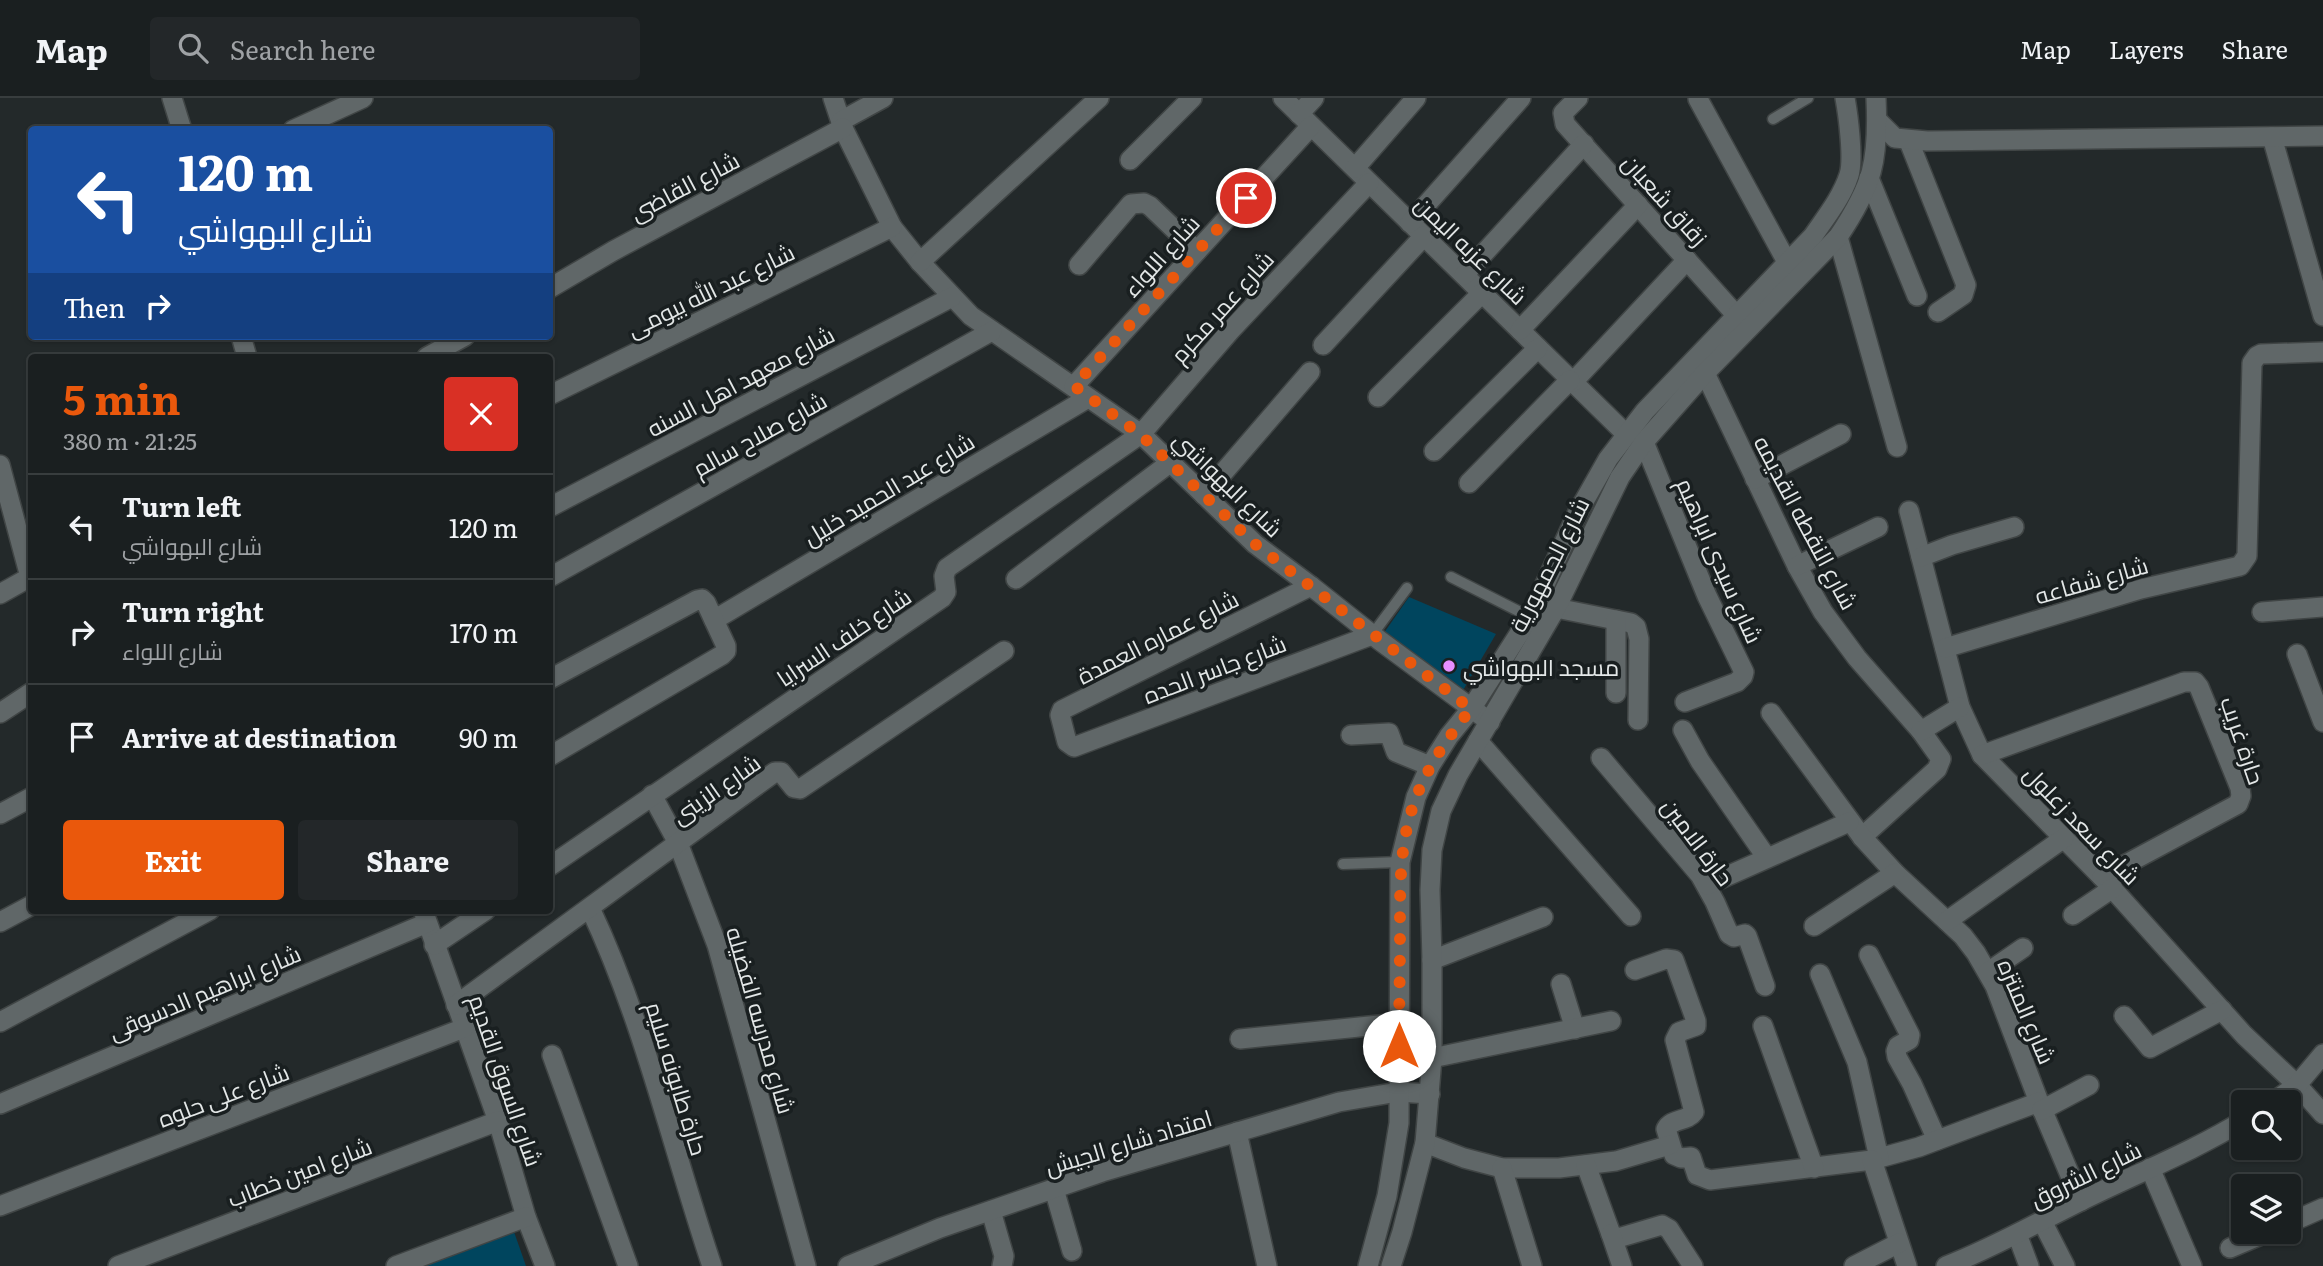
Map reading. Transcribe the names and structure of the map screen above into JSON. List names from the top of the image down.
{
  "streets": {
    "street": [
      "شارع القاضى",
      "زقاق شعبان",
      "شارع عزبه اليمن",
      "شارع اللواء",
      "شارع عبد الله بيومى",
      "شارع عمر مكرم",
      "شارع معهد اهل السنه",
      "شارع صلاح سالم",
      "شارع البهواشي",
      "شارع عبد الحميد خليل",
      "شارع النقطه القديمه",
      "شارع سيدى ابراهيم",
      "شارع الجمهورية",
      "شارع شفاعه",
      "شارع خلف السرايا",
      "شارع عماره العمدة",
      "شارع جاسر الحده",
      "حارة غريب",
      "شارع الزينى",
      "شارع سعد زعلول",
      "حارة الامين",
      "شارع ابراهيم الدسوقى",
      "شارع المنتزه",
      "شارع مدرسه الفضيله",
      "حارة طابونه سليم",
      "شارع السوق القديم",
      "شارع على حلوه",
      "امتداد شارع الجيش",
      "شارع امين خطاب",
      "شارع الشروق"
    ]
  },
  "crossings": [
    ["شارع القاضى", "شارع البهواشي"],
    ["زقاق شعبان", "شارع الجمهورية"],
    ["شارع عزبه اليمن", "شارع اللواء"],
    ["شارع عزبه اليمن", "شارع عمر مكرم"],
    ["شارع عزبه اليمن", "شارع سيدى ابراهيم"],
    ["شارع عزبه اليمن", "شارع الجمهورية"],
    ["شارع اللواء", "شارع البهواشي"],
    ["شارع اللواء", "شارع عبد الحميد خليل"],
    ["شارع عبد الله بيومى", "شارع البهواشي"],
    ["شارع عمر مكرم", "شارع البهواشي"],
    ["شارع عمر مكرم", "شارع خلف السرايا"],
    ["شارع معهد اهل السنه", "شارع البهواشي"],
    ["شارع صلاح سالم", "شارع البهواشي"],
    ["شارع البهواشي", "شارع عبد الحميد خليل"],
    ["شارع البهواشي", "شارع الجمهورية"],
    ["شارع البهواشي", "شارع خلف السرايا"],
    ["شارع البهواشي", "شارع عماره العمدة"],
    ["شارع البهواشي", "شارع جاسر الحده"],
    ["شارع النقطه القديمه", "شارع الجمهورية"],
    ["شارع النقطه القديمه", "شارع المنتزه"],
    ["شارع سيدى ابراهيم", "شارع الجمهورية"],
    ["شارع الجمهورية", "امتداد شارع الجيش"],
    ["شارع شفاعه", "شارع سعد زعلول"],
    ["شارع خلف السرايا", "شارع مدرسه الفضيله"],
    ["شارع عماره العمدة", "شارع جاسر الحده"],
    ["حارة غريب", "شارع سعد زعلول"],
    ["شارع الزينى", "شارع مدرسه الفضيله"],
    ["شارع الزينى", "حارة طابونه سليم"],
    ["شارع الزينى", "شارع السوق القديم"],
    ["شارع ابراهيم الدسوقى", "شارع السوق القديم"],
    ["شارع المنتزه", "شارع الشروق"],
    ["شارع السوق القديم", "شارع على حلوه"],
    ["شارع السوق القديم", "شارع امين خطاب"]
  ],
  "places": ["مسجد البهواشي"],
  "page": {
    "header": "Map",
    "search": "Search here",
    "nav": ["Map", "Layers", "Share"],
    "turn": ["120 m", "شارع البهواشي"],
    "then": "Then",
    "heading": ["5 min", "380 m · 21:25"],
    "list": [
      {
        "name": "Turn left",
        "note": "شارع البهواشي",
        "value": "120 m"
      },
      {
        "name": "Turn right",
        "note": "شارع اللواء",
        "value": "170 m"
      },
      {
        "name": "Arrive at destination",
        "value": "90 m"
      }
    ],
    "buttons": ["Exit", "Share"]
  }
}
